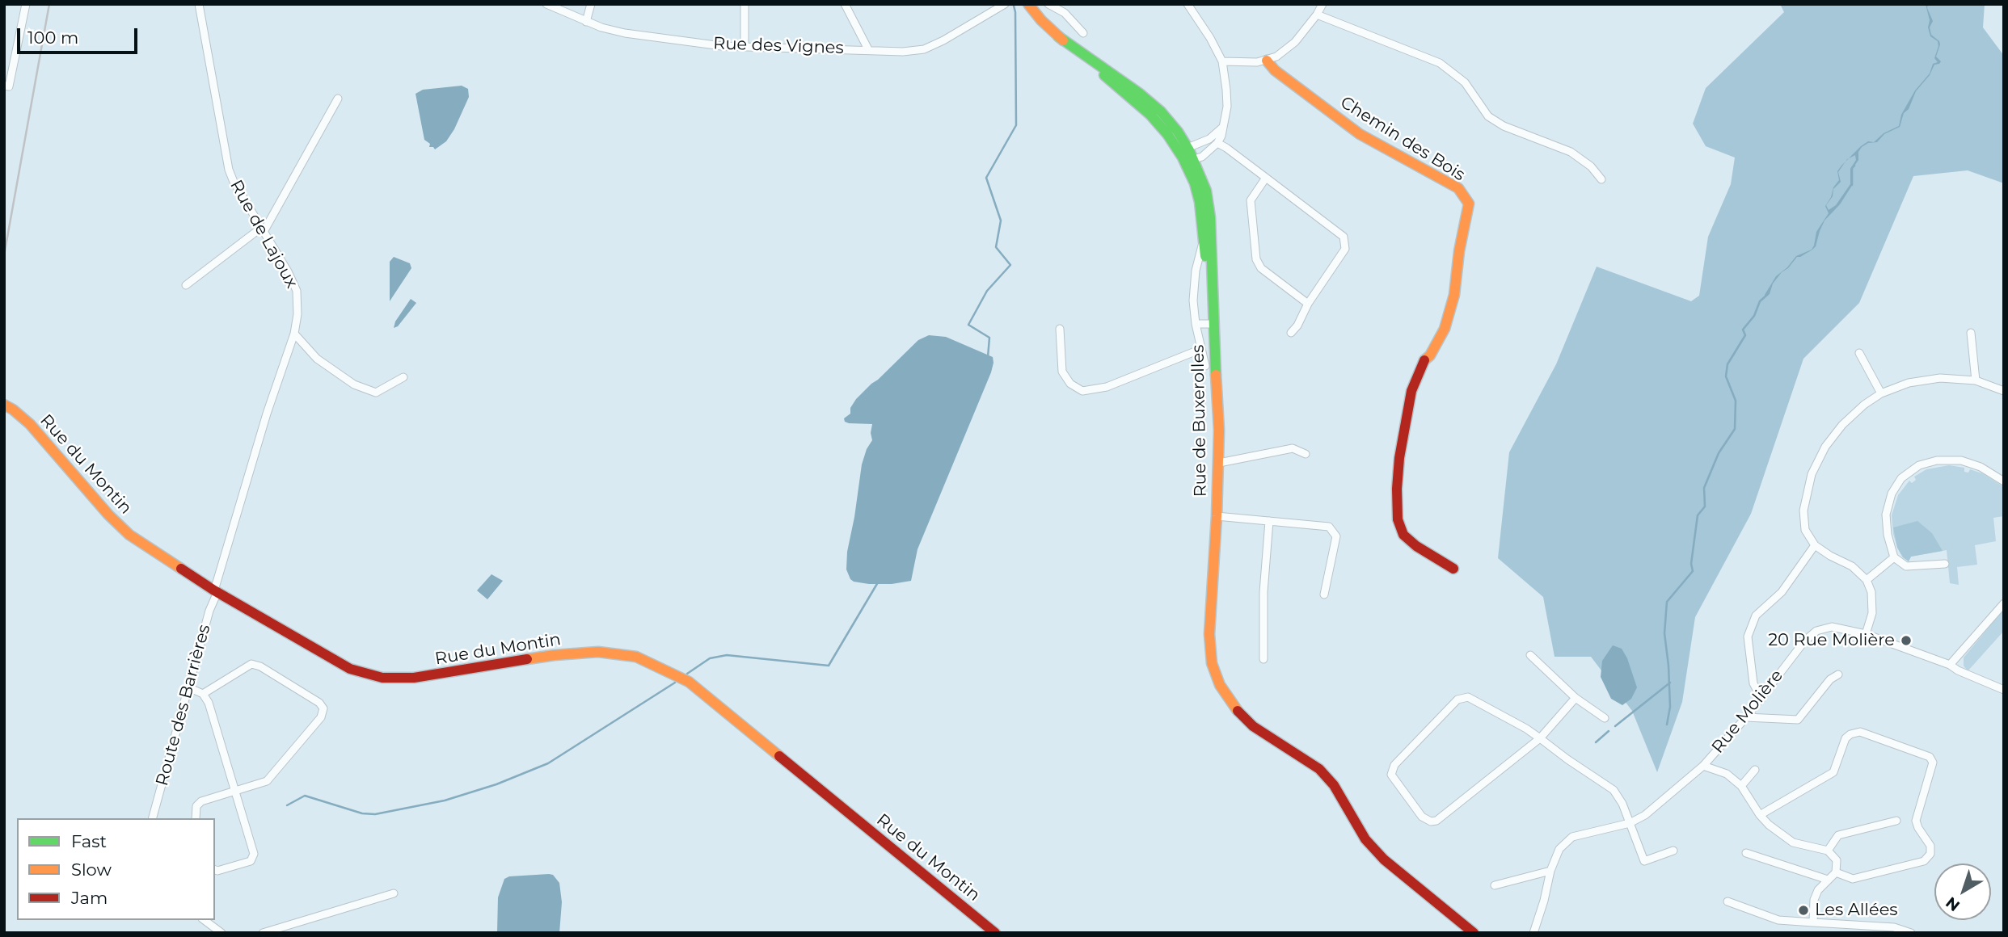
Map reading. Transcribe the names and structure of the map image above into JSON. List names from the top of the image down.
{
  "streets": {
    "street": [
      "Rue des Vignes",
      "Chemin des Bois",
      "Rue de Lajoux",
      "Rue de Buxerolles",
      "Rue du Montin",
      "Route des Barrières",
      "Rue Molière"
    ]
  },
  "crossings": [
    ["Rue de Lajoux", "Rue du Montin"],
    ["Rue de Lajoux", "Route des Barrières"],
    ["Rue du Montin", "Route des Barrières"]
  ],
  "places": ["20 Rue Molière", "Les Allées"],
  "legend": ["Fast", "Slow", "Jam"],
  "scale_bar": "100 m",
  "north": "bottom left"
}
